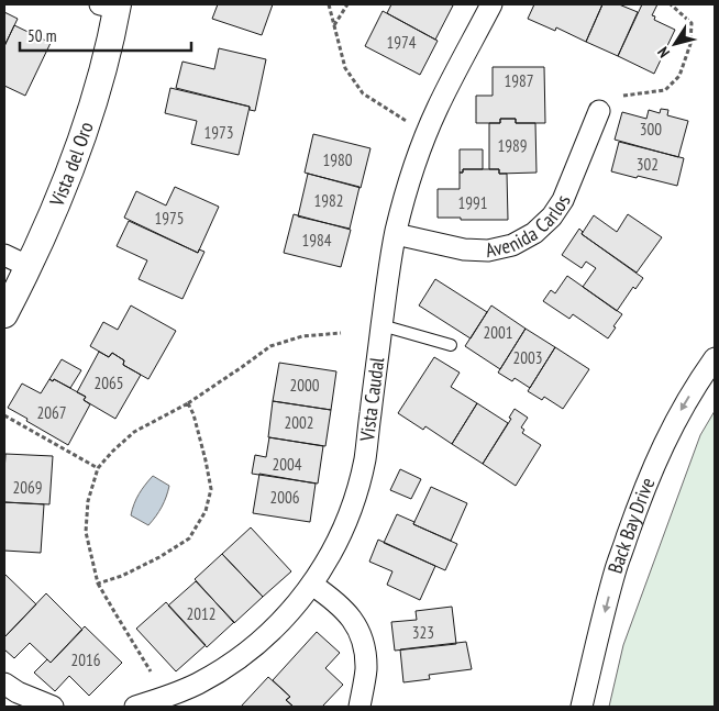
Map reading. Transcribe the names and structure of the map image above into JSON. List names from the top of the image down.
{
  "streets": {
    "street": [
      "Vista del Oro",
      "Avenida Carlos",
      "Vista Caudal",
      "Back Bay Drive"
    ]
  },
  "crossings": [
    ["Avenida Carlos", "Vista Caudal"]
  ],
  "one_way": ["Back Bay Drive"],
  "house_numbers": [
    "1974",
    "1987",
    "300",
    "1973",
    "1989",
    "1980",
    "302",
    "1982",
    "1991",
    "1975",
    "1984",
    "2001",
    "2003",
    "2065",
    "2000",
    "2067",
    "2002",
    "2004",
    "2069",
    "2006",
    "2012",
    "323",
    "2016"
  ],
  "scale_bar": "50 m",
  "north": "bottom left"
}
